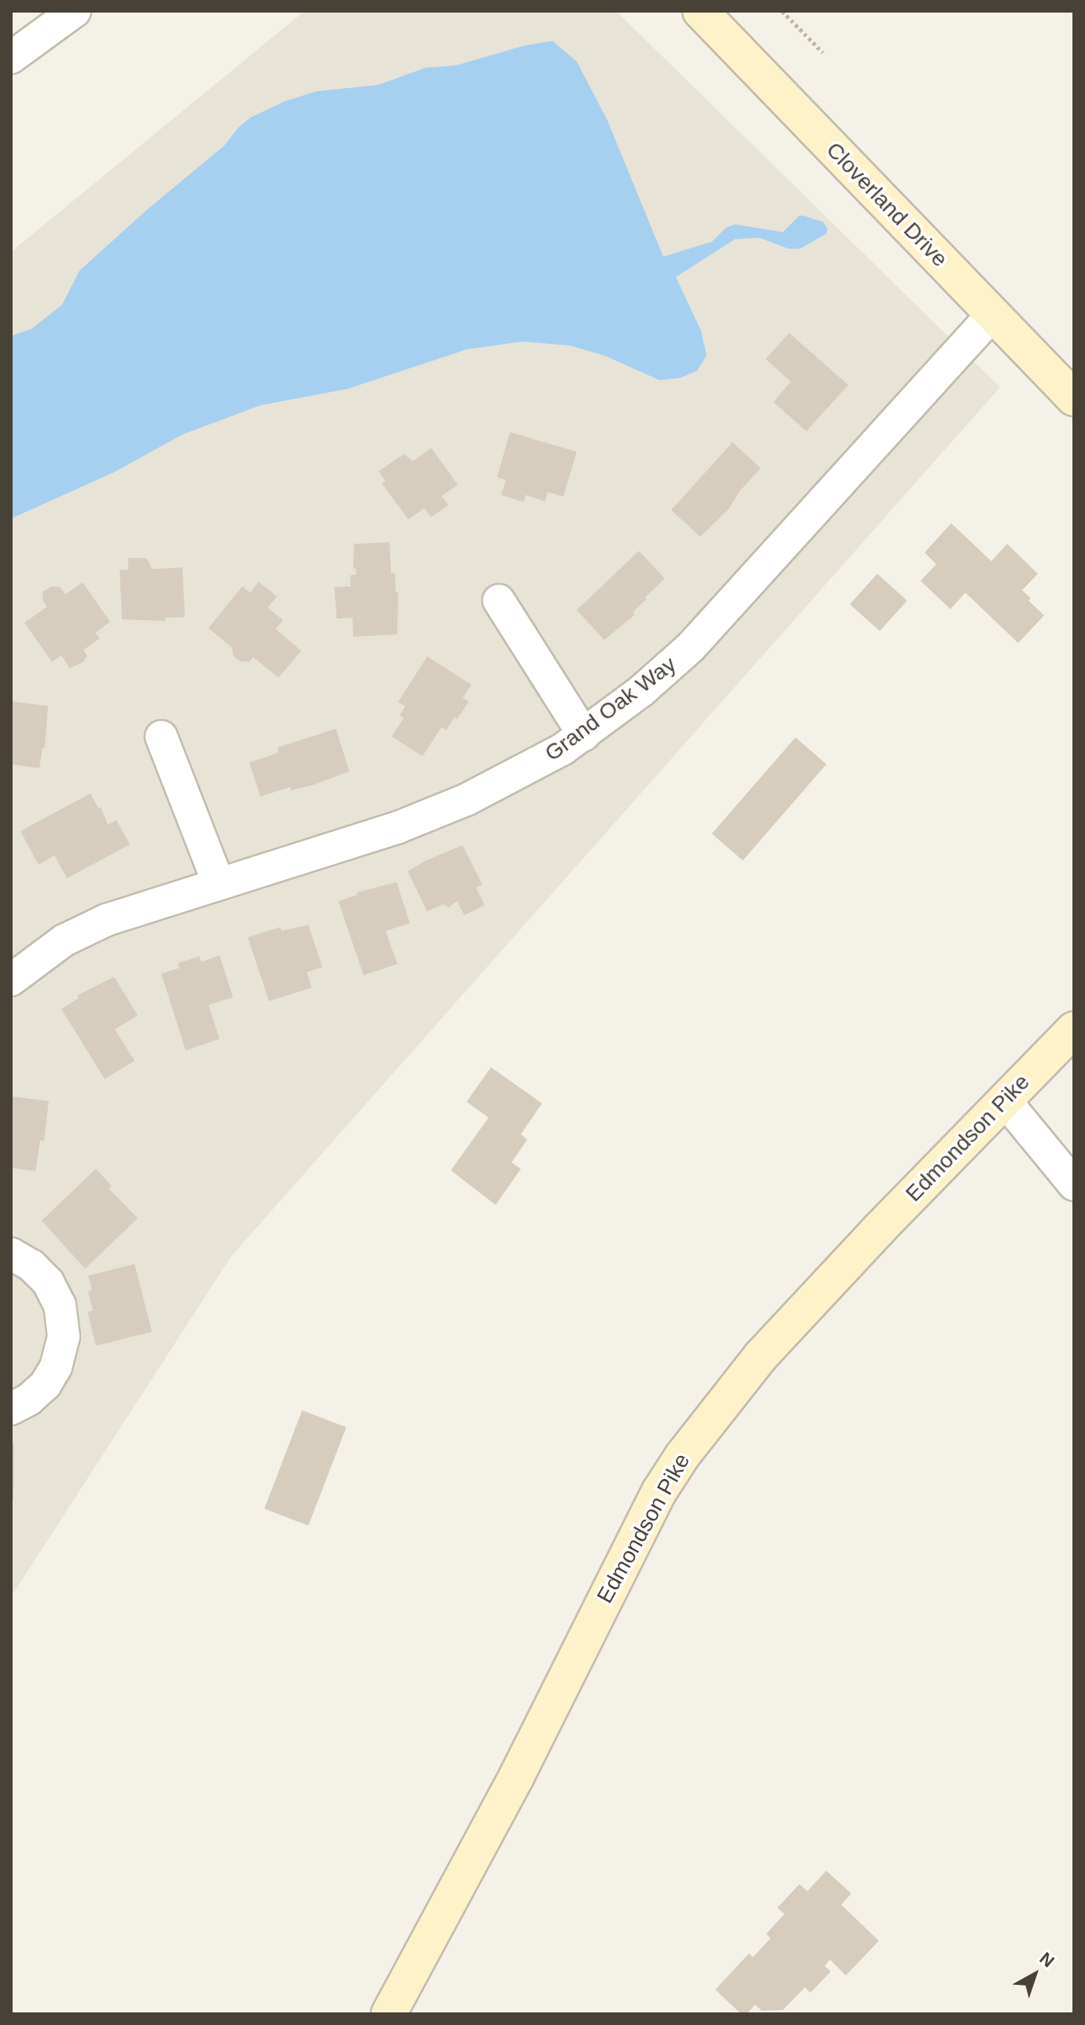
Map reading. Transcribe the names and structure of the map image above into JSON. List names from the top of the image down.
{
  "streets": {
    "main road": ["Cloverland Drive", "Edmondson Pike"],
    "street": ["Grand Oak Way"]
  },
  "crossings": [
    ["Cloverland Drive", "Grand Oak Way"]
  ],
  "north": "top right"
}
